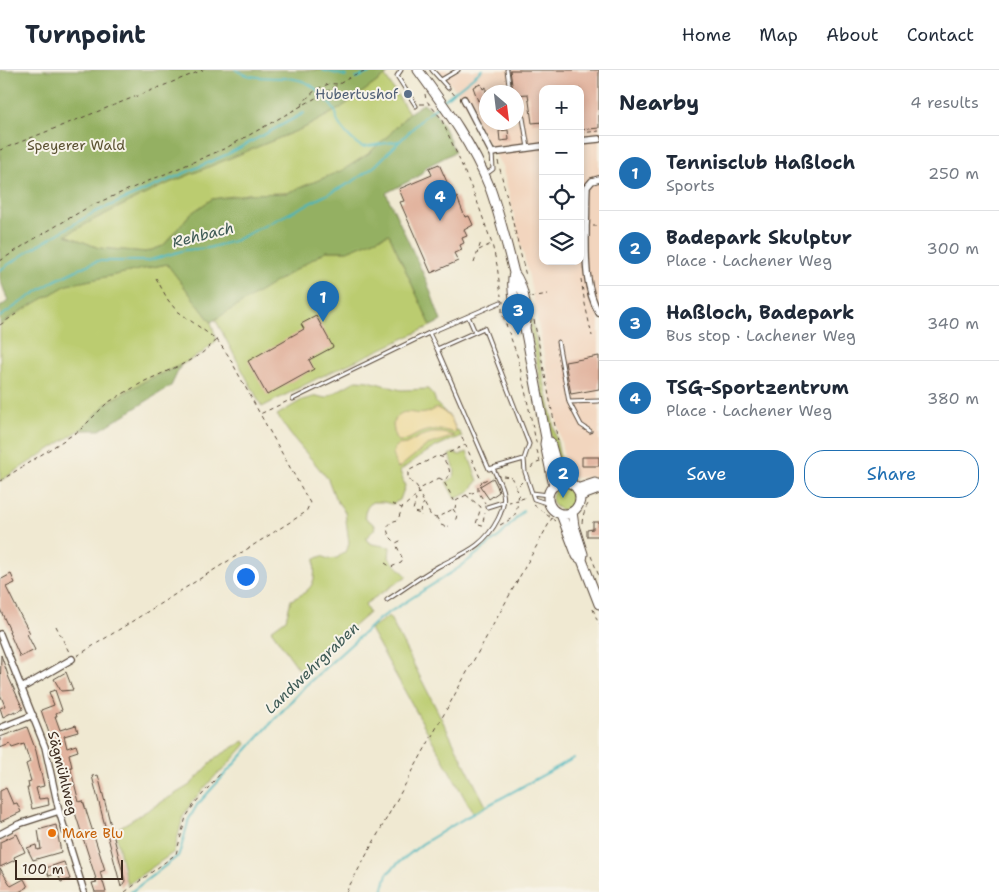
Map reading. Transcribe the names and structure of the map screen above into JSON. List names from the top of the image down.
{
  "streets": {
    "street": ["Sägmühlweg"]
  },
  "water": ["Rehbach", "Landwehrgraben"],
  "parks": ["Speyerer Wald"],
  "places": ["Hubertushof", "Mare Blu"],
  "scale_bar": "100 m",
  "north": "bottom right",
  "page": {
    "header": "Turnpoint",
    "nav": [
      "Home",
      "Map",
      "About",
      "Contact"
    ],
    "heading": ["Nearby", "4 results"],
    "map_buttons": ["+", "−"],
    "list": [
      {
        "mark": "1",
        "name": "Tennisclub Haßloch",
        "note": "Sports",
        "value": "250 m"
      },
      {
        "mark": "2",
        "name": "Badepark Skulptur",
        "note": "Place · Lachener Weg",
        "value": "300 m"
      },
      {
        "mark": "3",
        "name": "Haßloch, Badepark",
        "note": "Bus stop · Lachener Weg",
        "value": "340 m"
      },
      {
        "mark": "4",
        "name": "TSG-Sportzentrum",
        "note": "Place · Lachener Weg",
        "value": "380 m"
      }
    ],
    "pins": [
      "4",
      "1",
      "3",
      "2"
    ],
    "buttons": ["Save", "Share"],
    "scale": "100 m"
  }
}
